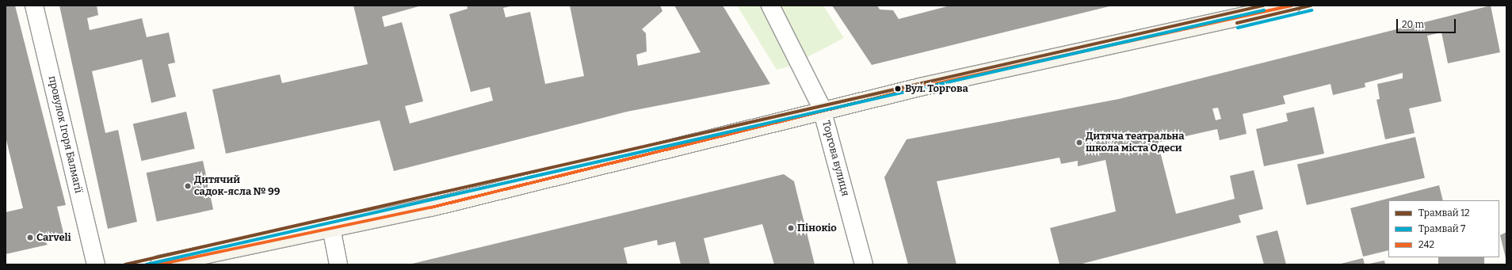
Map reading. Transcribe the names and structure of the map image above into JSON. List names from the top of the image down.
{
  "streets": {
    "street": ["провулок Ігоря Балмагії", "Торгова вулиця"]
  },
  "places": [
    "Вул. Торгова",
    "Дитяча театральна школа міста Одеси",
    "Дитячий садок-ясла № 99",
    "Пінокіо",
    "Carveli"
  ],
  "lines": ["tram line 12", "transit line 242", "tram line 7"],
  "legend": ["Трамвай 12", "Трамвай 7", "242"],
  "scale_bar": "20 m"
}
